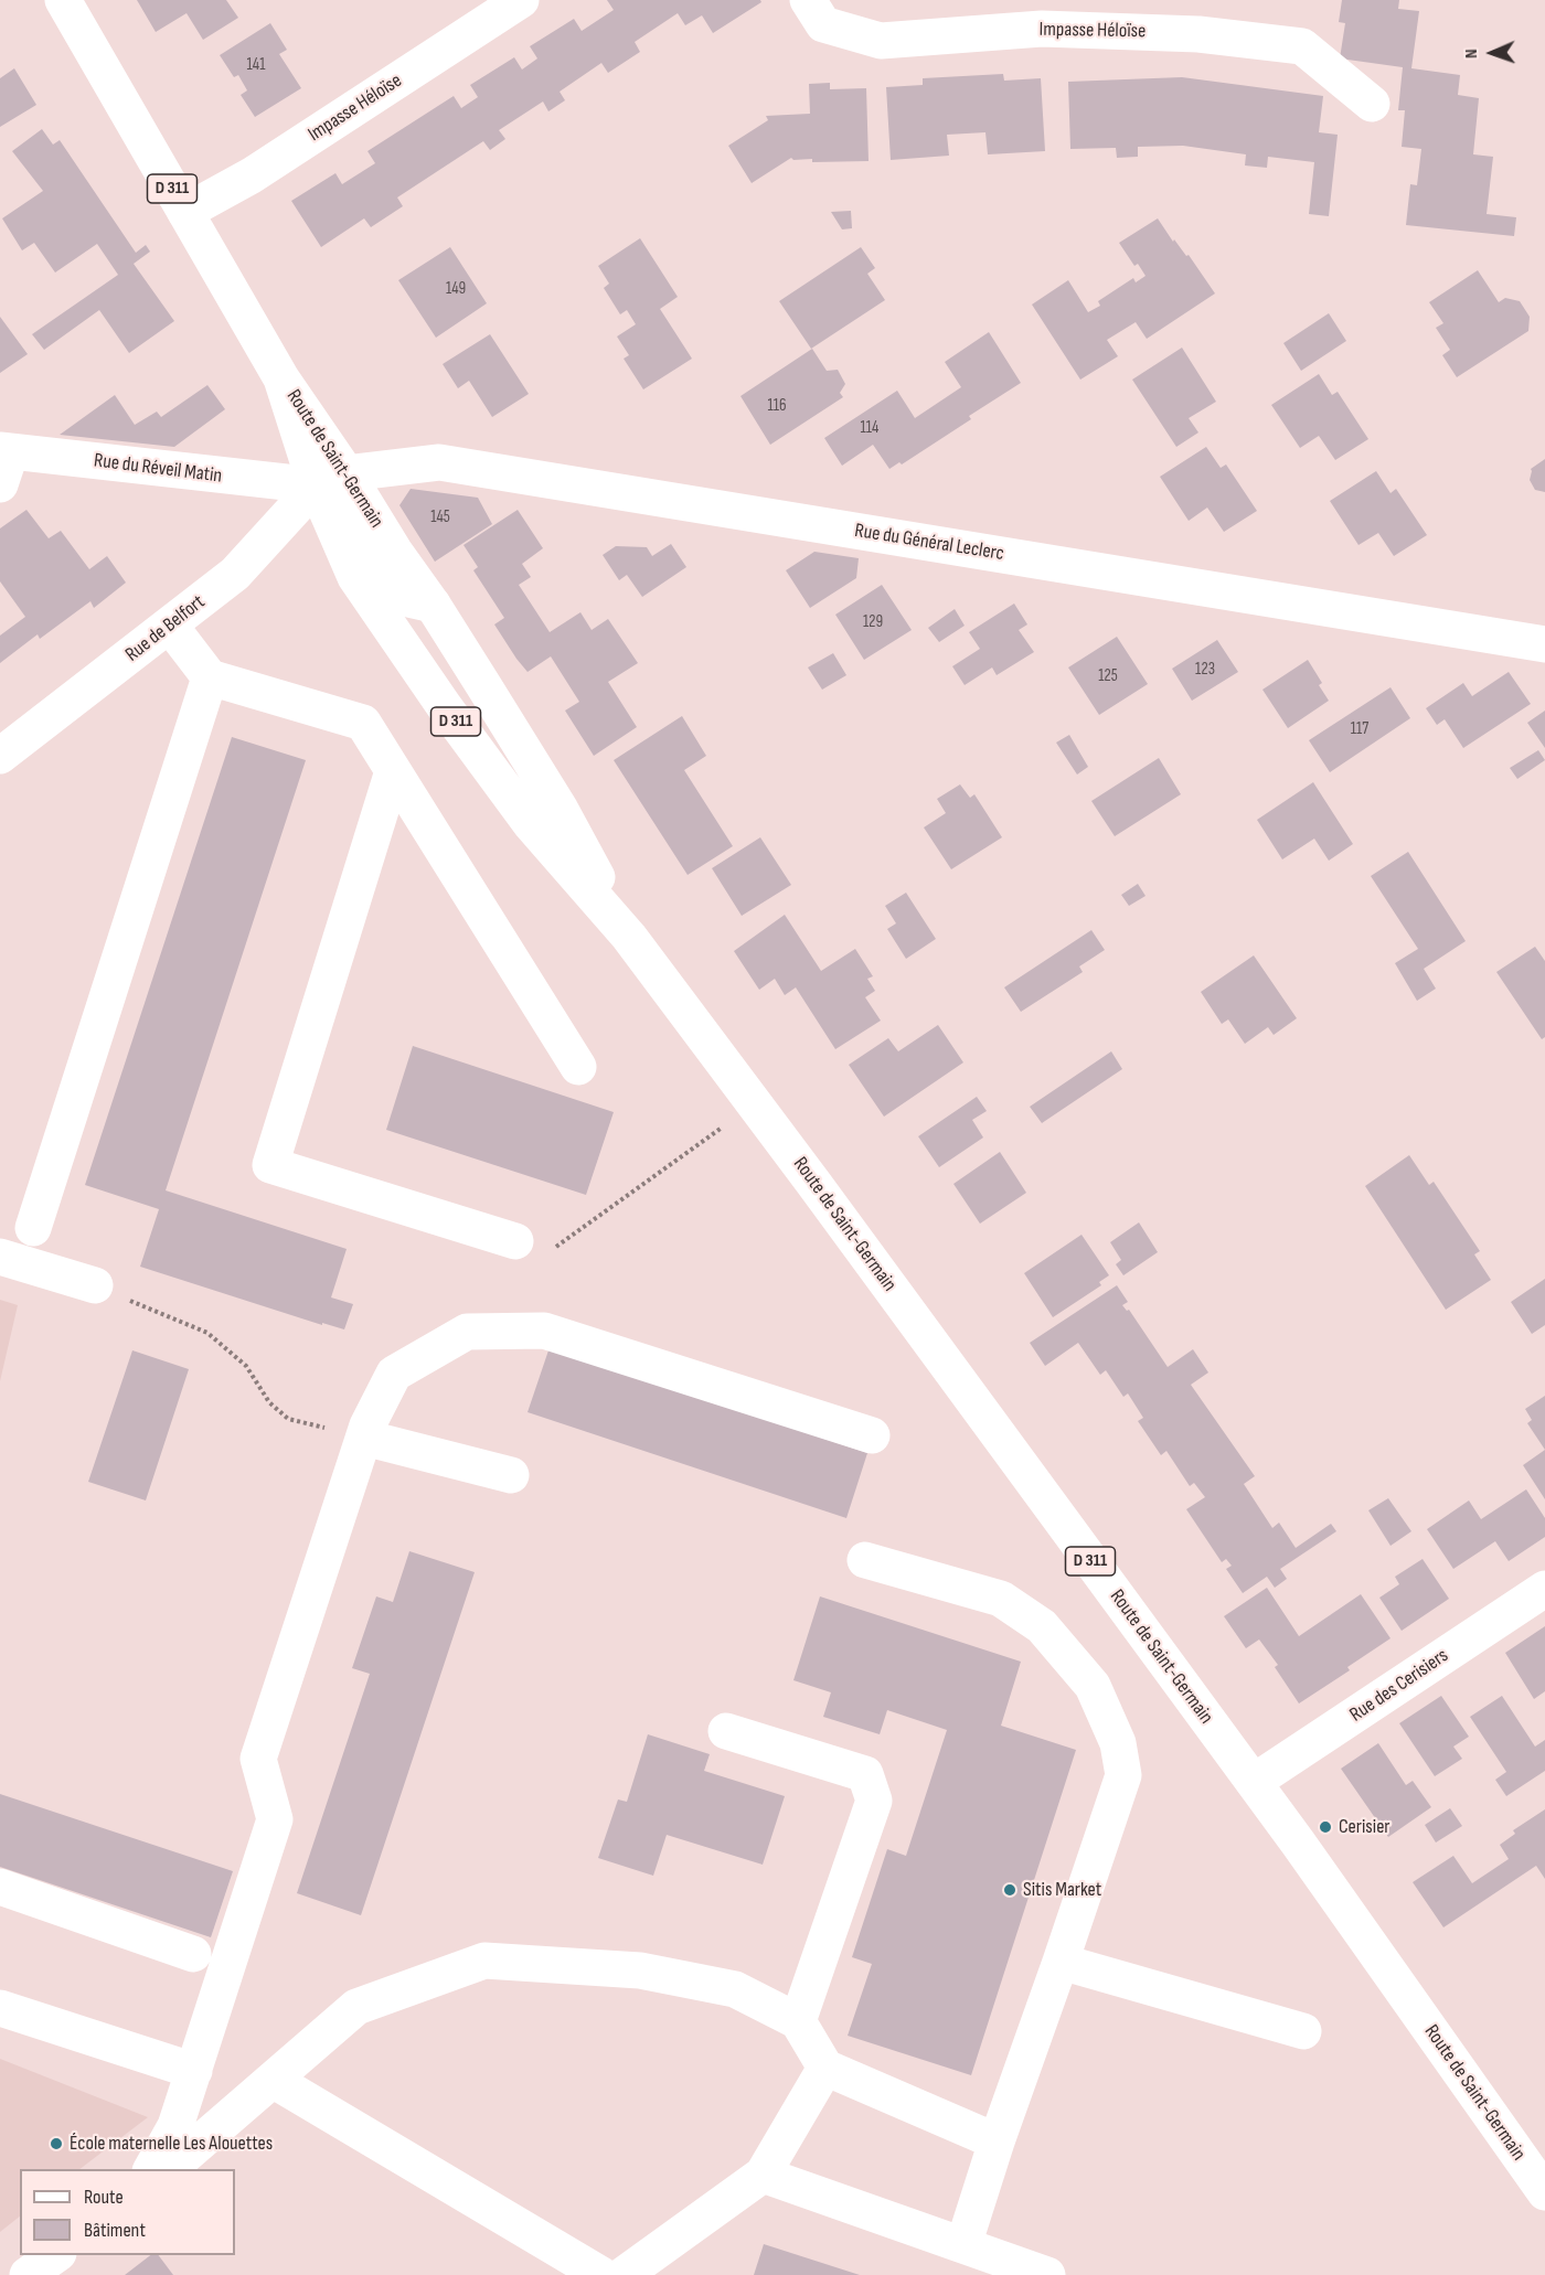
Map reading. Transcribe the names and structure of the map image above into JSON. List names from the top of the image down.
{
  "streets": {
    "street": [
      "Impasse Héloïse",
      "D 311",
      "Route de Saint-Germain",
      "Rue du Réveil Matin",
      "Rue du Général Leclerc",
      "Rue de Belfort",
      "Rue des Cerisiers"
    ]
  },
  "crossings": [
    ["Impasse Héloïse", "D 311"],
    ["Impasse Héloïse", "Route de Saint-Germain"],
    ["D 311", "Route de Saint-Germain"],
    ["Route de Saint-Germain", "Rue du Réveil Matin"],
    ["Route de Saint-Germain", "Rue du Général Leclerc"],
    ["Route de Saint-Germain", "Rue de Belfort"],
    ["Route de Saint-Germain", "Rue des Cerisiers"],
    ["Rue du Réveil Matin", "Rue du Général Leclerc"],
    ["Rue du Réveil Matin", "Rue de Belfort"],
    ["Rue du Général Leclerc", "Rue de Belfort"]
  ],
  "places": ["Cerisier", "Sitis Market", "École maternelle Les Alouettes"],
  "house_numbers": [
    "141",
    "149",
    "116",
    "114",
    "145",
    "129",
    "123",
    "125",
    "117"
  ],
  "legend": ["Route", "Bâtiment"],
  "north": "left"
}
